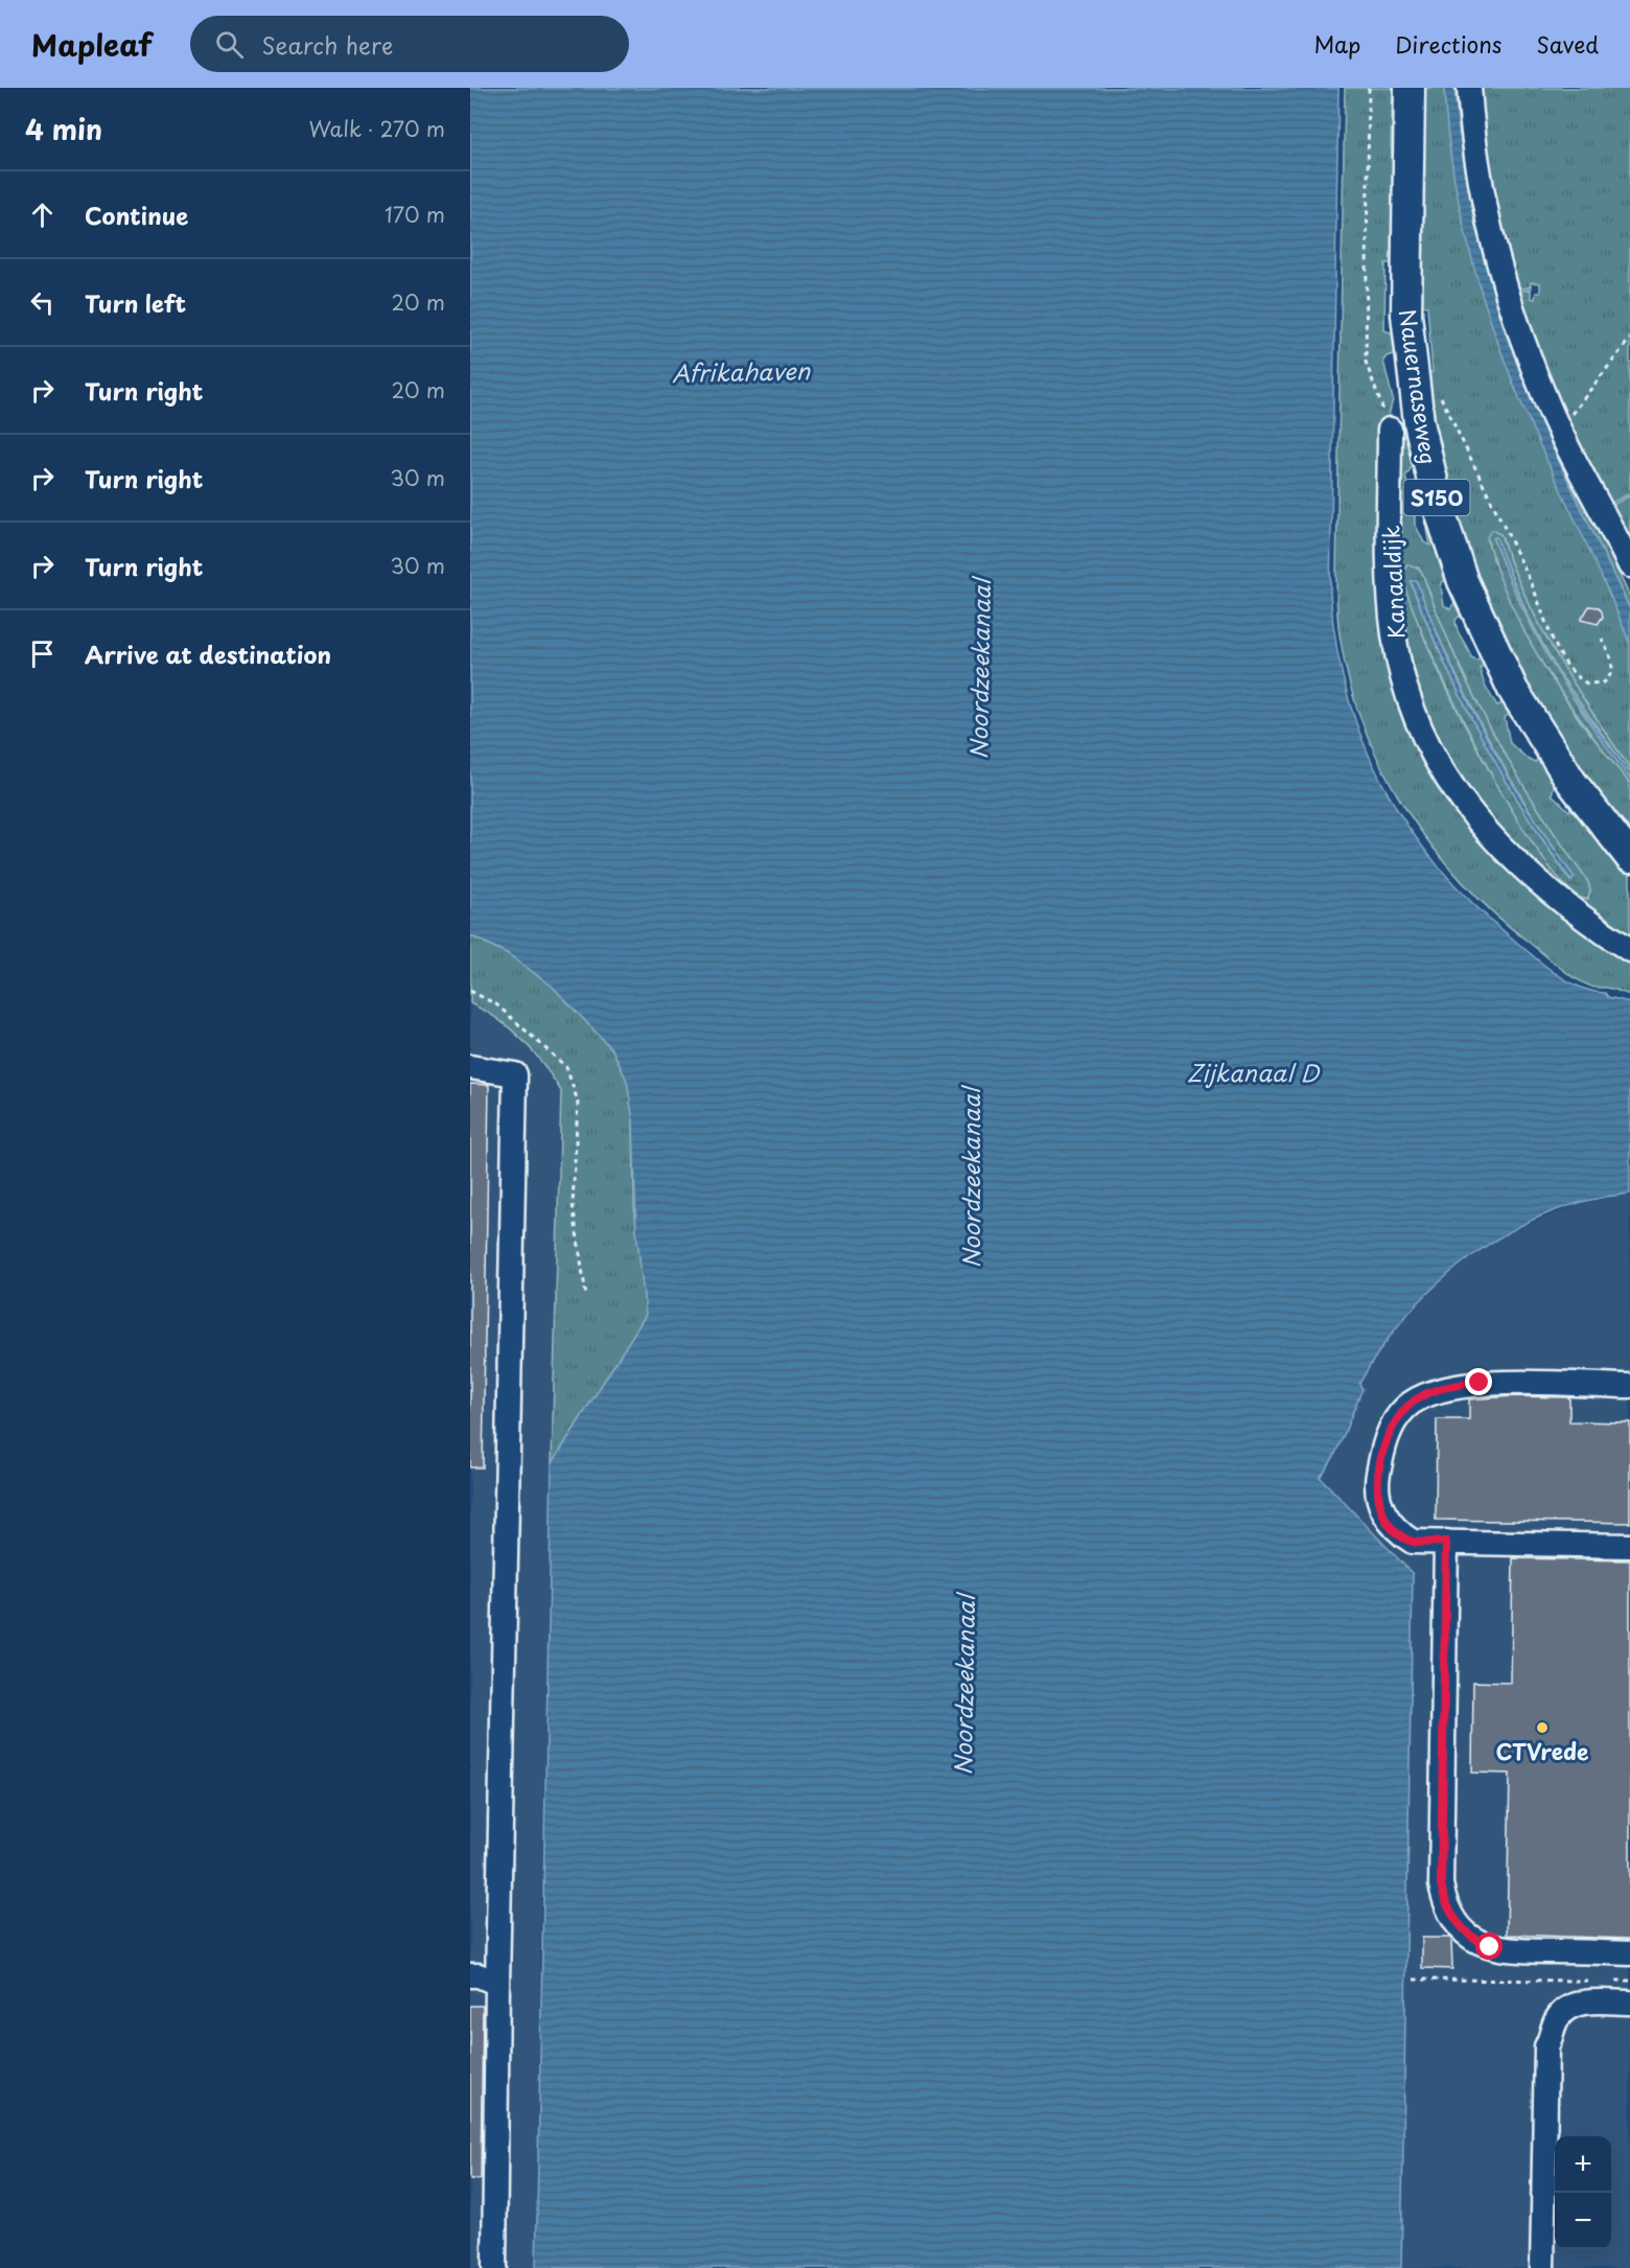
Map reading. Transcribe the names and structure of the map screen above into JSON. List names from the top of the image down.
{
  "streets": {
    "main road": ["Nauernaseweg", "S150"],
    "lane": ["Kanaaldijk"]
  },
  "water": ["Afrikahaven", "Noordzeekanaal", "Zijkanaal D"],
  "places": ["CTVrede"],
  "page": {
    "header": "Mapleaf",
    "search": "Search here",
    "nav": ["Map", "Directions", "Saved"],
    "heading": ["4 min", "Walk · 270 m"],
    "list": [
      ["Continue", "170 m"],
      ["Turn left", "20 m"],
      ["Turn right", "20 m"],
      ["Turn right", "30 m"],
      ["Turn right", "30 m"],
      "Arrive at destination"
    ],
    "map_buttons": ["+", "−"]
  }
}
